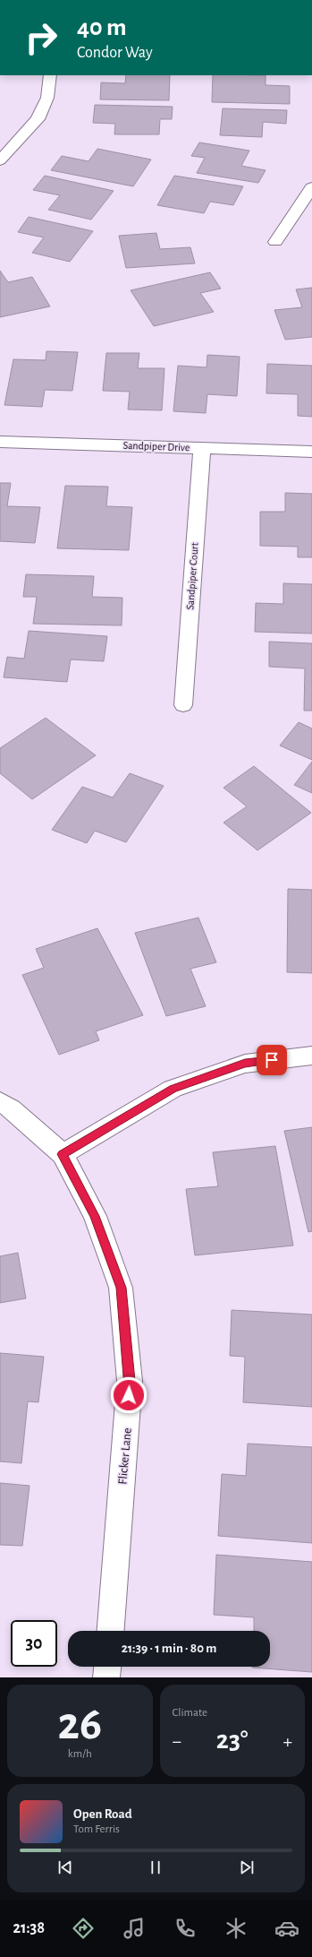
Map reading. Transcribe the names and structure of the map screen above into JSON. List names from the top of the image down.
{
  "streets": {
    "street": ["Sandpiper Drive", "Sandpiper Court", "Flicker Lane"]
  },
  "crossings": [
    ["Sandpiper Drive", "Sandpiper Court"]
  ],
  "page": {
    "turn": ["40 m", "Condor Way"],
    "limit": "30",
    "trip": "21:39 · 1 min · 80 m",
    "tile": [
      ["26", "km/h"],
      "Climate"
    ],
    "heat": ["−", "23°", "+"],
    "song": ["Open Road", "Tom Ferris"],
    "tabs": "21:38"
  }
}
